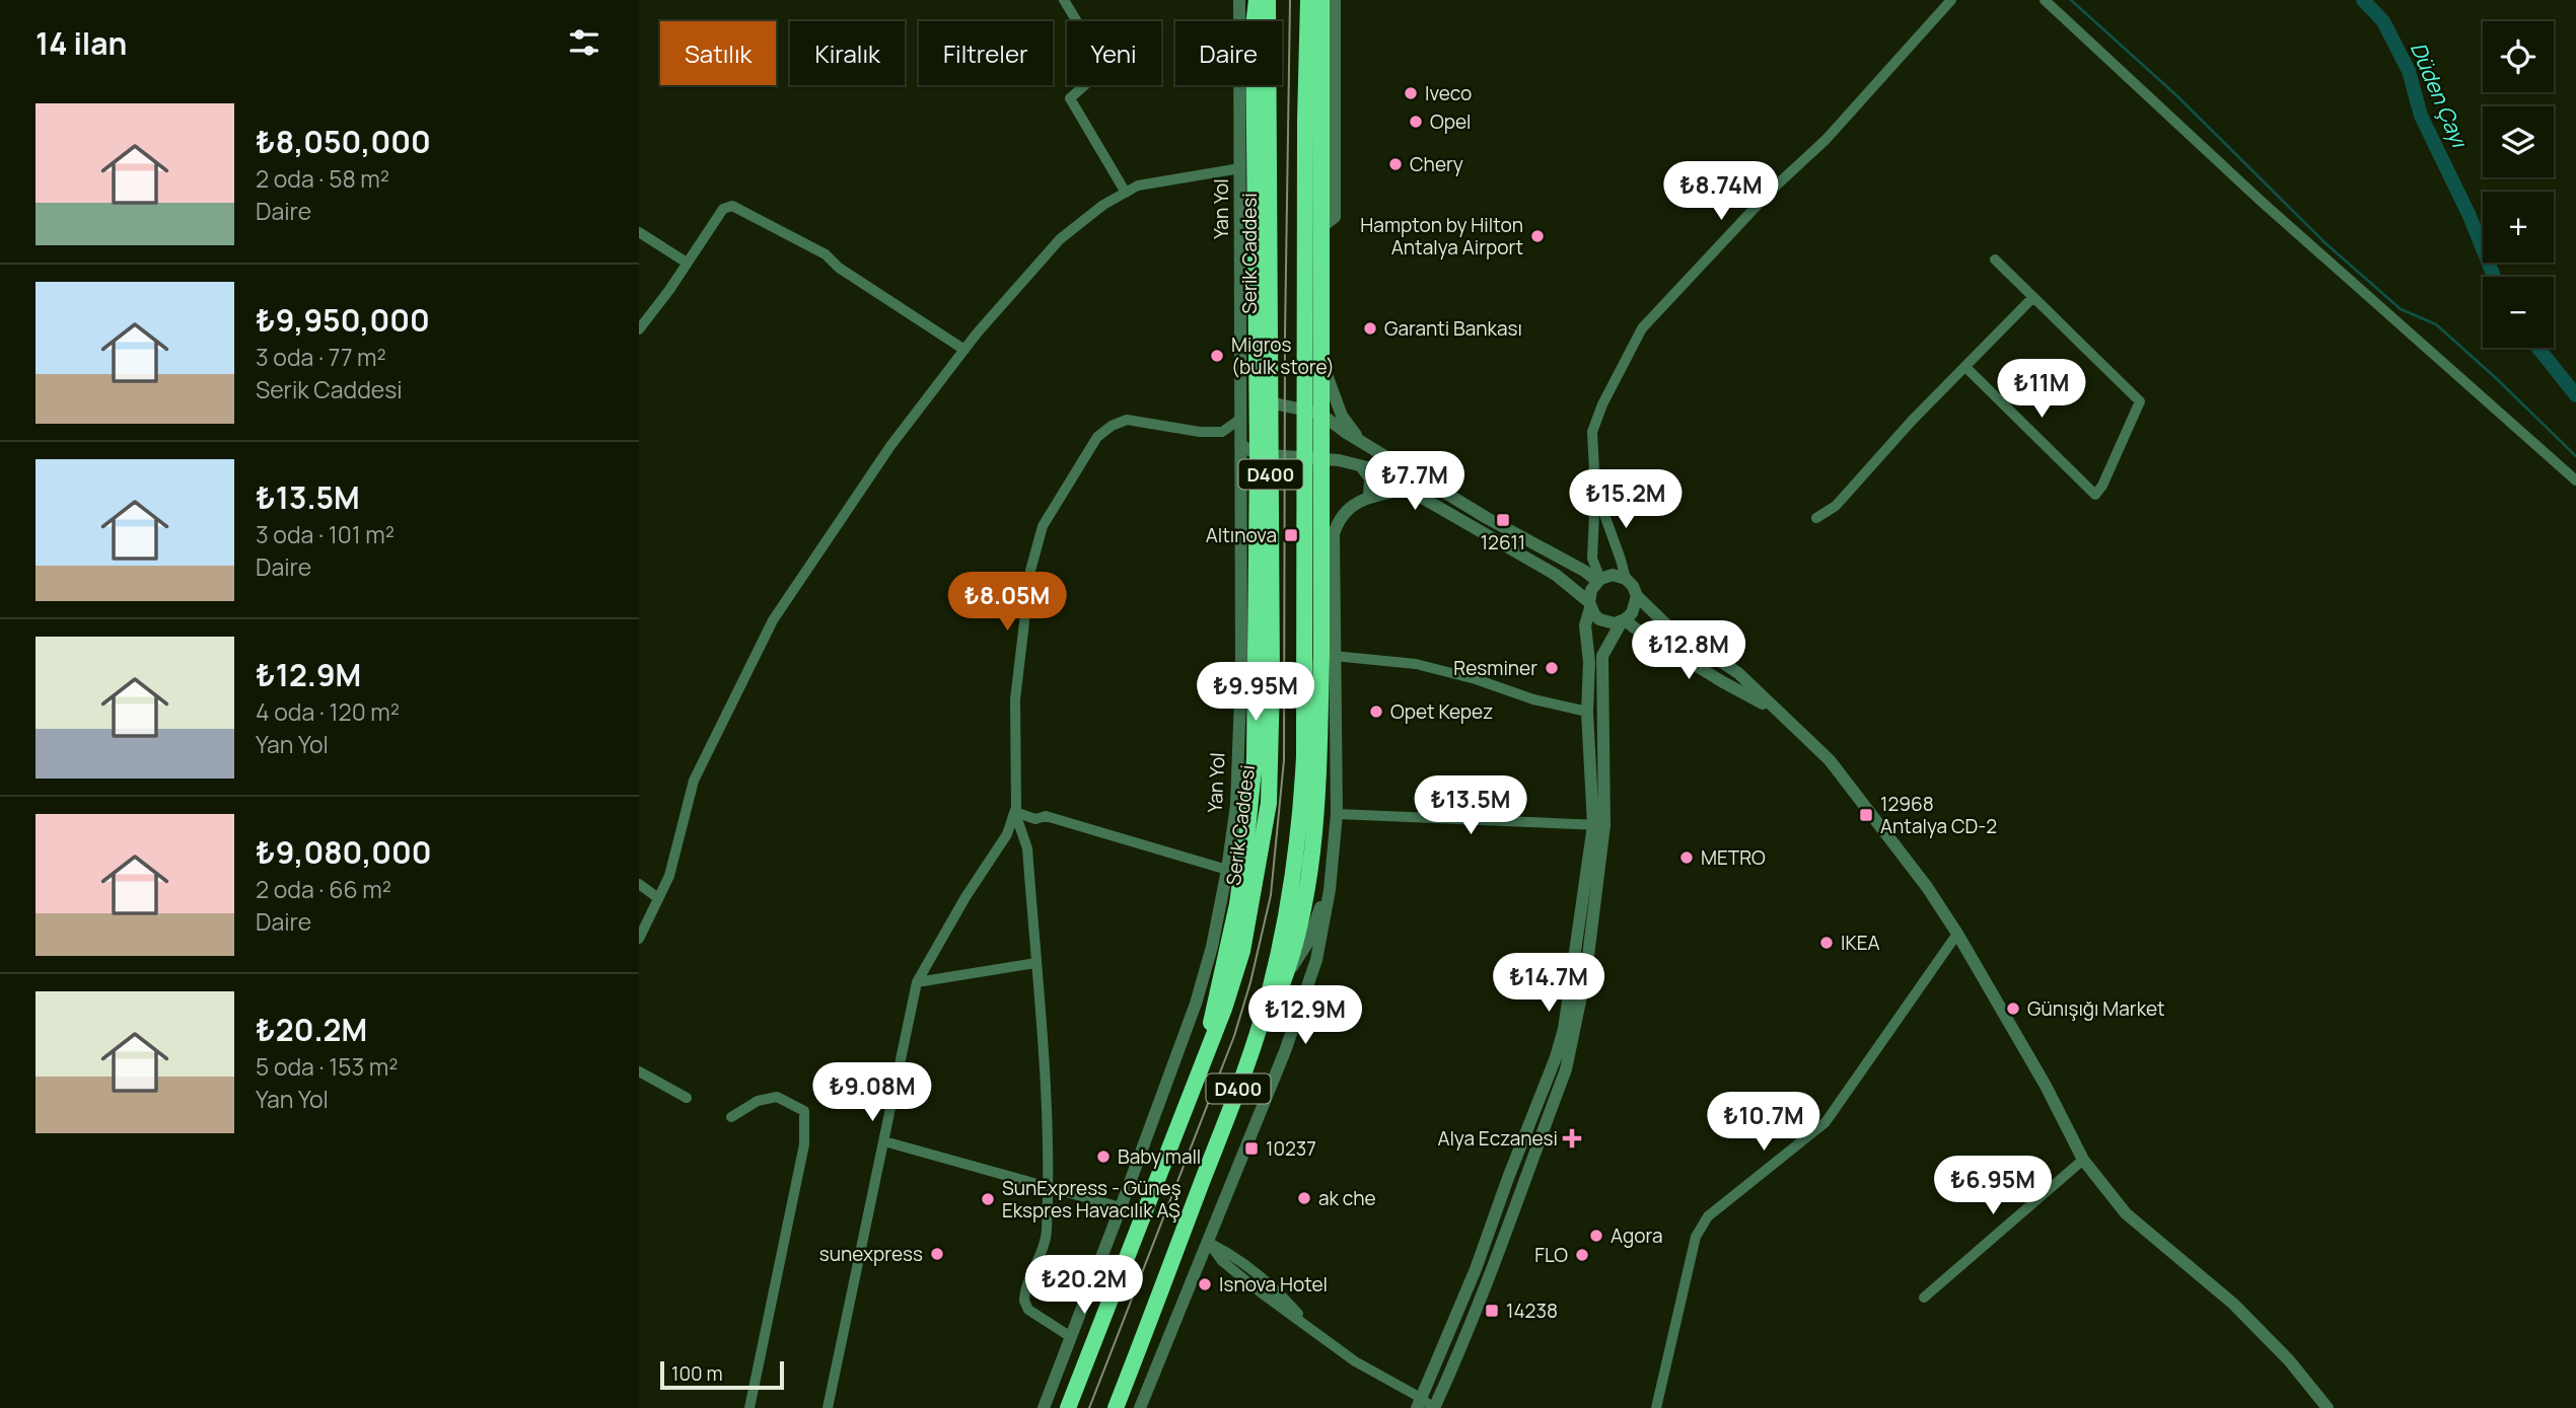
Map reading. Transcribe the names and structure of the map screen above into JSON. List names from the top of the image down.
{
  "streets": {
    "highway": ["Serik Caddesi", "D400"],
    "street": ["Yan Yol"]
  },
  "water": ["Düden Çayı"],
  "places": {
    "other": [
      "Iveco",
      "Opel",
      "Chery",
      "Hampton by Hilton Antalya Airport",
      "Garanti Bankası",
      "Migros (bulk store)",
      "Resminer",
      "Opet Kepez",
      "METRO",
      "IKEA",
      "Günışığı Market",
      "Baby mall",
      "ak che",
      "SunExpress - Güneş Ekspres Havacılık AŞ",
      "Agora",
      "sunexpress",
      "FLO",
      "Isnova Hotel"
    ],
    "transit": [
      "12611",
      "Altınova",
      "12968 Antalya CD-2",
      "10237",
      "14238"
    ],
    "health": ["Alya Eczanesi"]
  },
  "scale_bar": "100 m",
  "page": {
    "heading": "14 ilan",
    "map_buttons": ["+", "−"],
    "chip": [
      "Satılık",
      "Kiralık",
      "Filtreler",
      "Yeni",
      "Daire"
    ],
    "list": [
      {
        "name": "₺8,050,000",
        "note": "2 oda · 58 m² · Daire"
      },
      {
        "name": "₺9,950,000",
        "note": "3 oda · 77 m² · Serik Caddesi"
      },
      {
        "name": "₺13.5M",
        "note": "3 oda · 101 m² · Daire"
      },
      {
        "name": "₺12.9M",
        "note": "4 oda · 120 m² · Yan Yol"
      },
      {
        "name": "₺9,080,000",
        "note": "2 oda · 66 m² · Daire"
      },
      {
        "name": "₺20.2M",
        "note": "5 oda · 153 m² · Yan Yol"
      }
    ],
    "price": [
      "₺8.74M",
      "₺11M",
      "₺7.7M",
      "₺15.2M",
      "₺8.05M",
      "₺12.8M",
      "₺9.95M",
      "₺13.5M",
      "₺14.7M",
      "₺12.9M",
      "₺9.08M",
      "₺10.7M",
      "₺6.95M",
      "₺20.2M"
    ],
    "scale": "100 m"
  }
}
